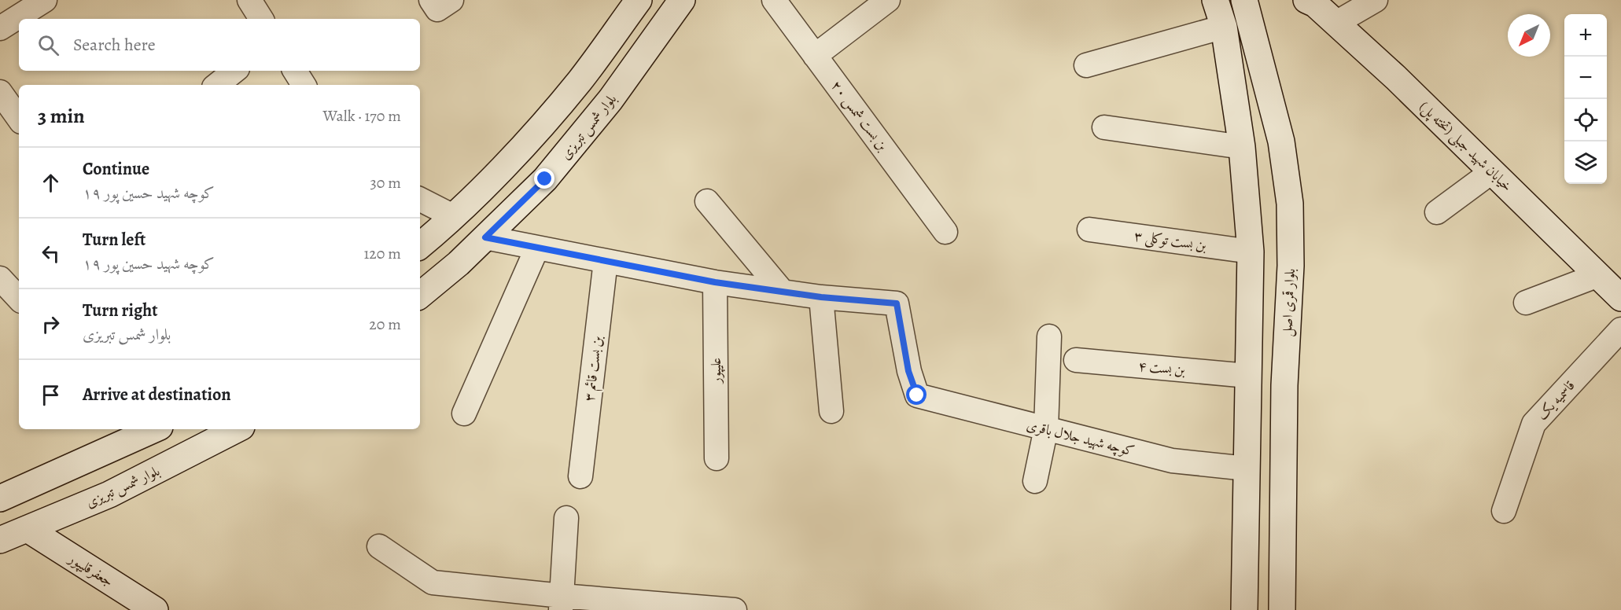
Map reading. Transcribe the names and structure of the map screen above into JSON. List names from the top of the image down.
{
  "streets": {
    "main road": [
      "بلوار شمس تبریزی",
      "خیابان شهید جبلی (تخته پل)",
      "بلوار قمری اصل",
      "جعفرقلیپور"
    ],
    "street": [
      "بن بست شمس ۲۰",
      "بن بست توکلی ۳",
      "بن بست ۴",
      "بن بست قائم ۳",
      "علیپور",
      "قاسمیه یک",
      "کوچه شهید جلال باقری"
    ]
  },
  "crossings": [
    ["بلوار شمس تبریزی", "جعفرقلیپور"]
  ],
  "north": "bottom left",
  "page": {
    "map_buttons": ["+", "−"],
    "search": "Search here",
    "heading": ["3 min", "Walk · 170 m"],
    "list": [
      ["Continue", "کوچه شهید حسین پور ۱۹", "30 m"],
      ["Turn left", "کوچه شهید حسین پور ۱۹", "120 m"],
      ["Turn right", "بلوار شمس تبریزی", "20 m"],
      "Arrive at destination"
    ]
  }
}
